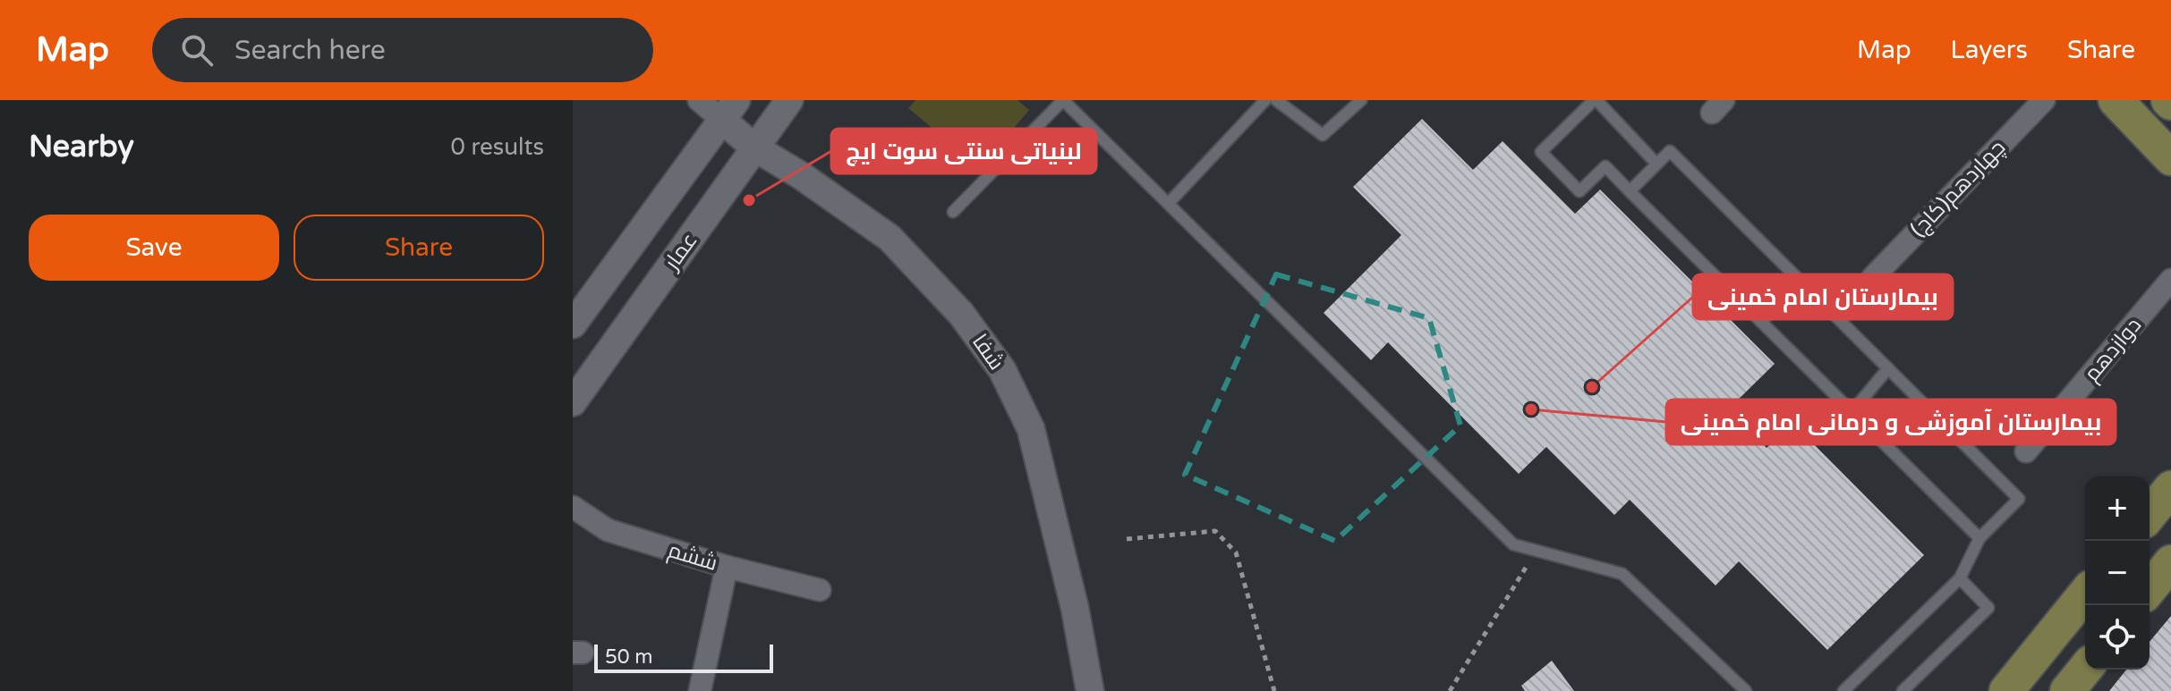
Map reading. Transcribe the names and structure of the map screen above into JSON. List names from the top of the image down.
{
  "streets": {
    "street": [
      "چهاردهم(کاج)",
      "عمار",
      "دوازدهم",
      "شفا",
      "ششم"
    ]
  },
  "crossings": [
    ["عمار", "شفا"]
  ],
  "places": ["لبنیاتی سنتی سوت ایچ", "بیمارستان امام خمینی", "بیمارستان آموزشی و درمانی امام خمینی"],
  "scale_bar": "50 m",
  "page": {
    "header": "Map",
    "search": "Search here",
    "nav": ["Map", "Layers", "Share"],
    "heading": ["Nearby", "0 results"],
    "buttons": ["Save", "Share"],
    "map_buttons": ["+", "−"],
    "scale": "50 m"
  }
}
